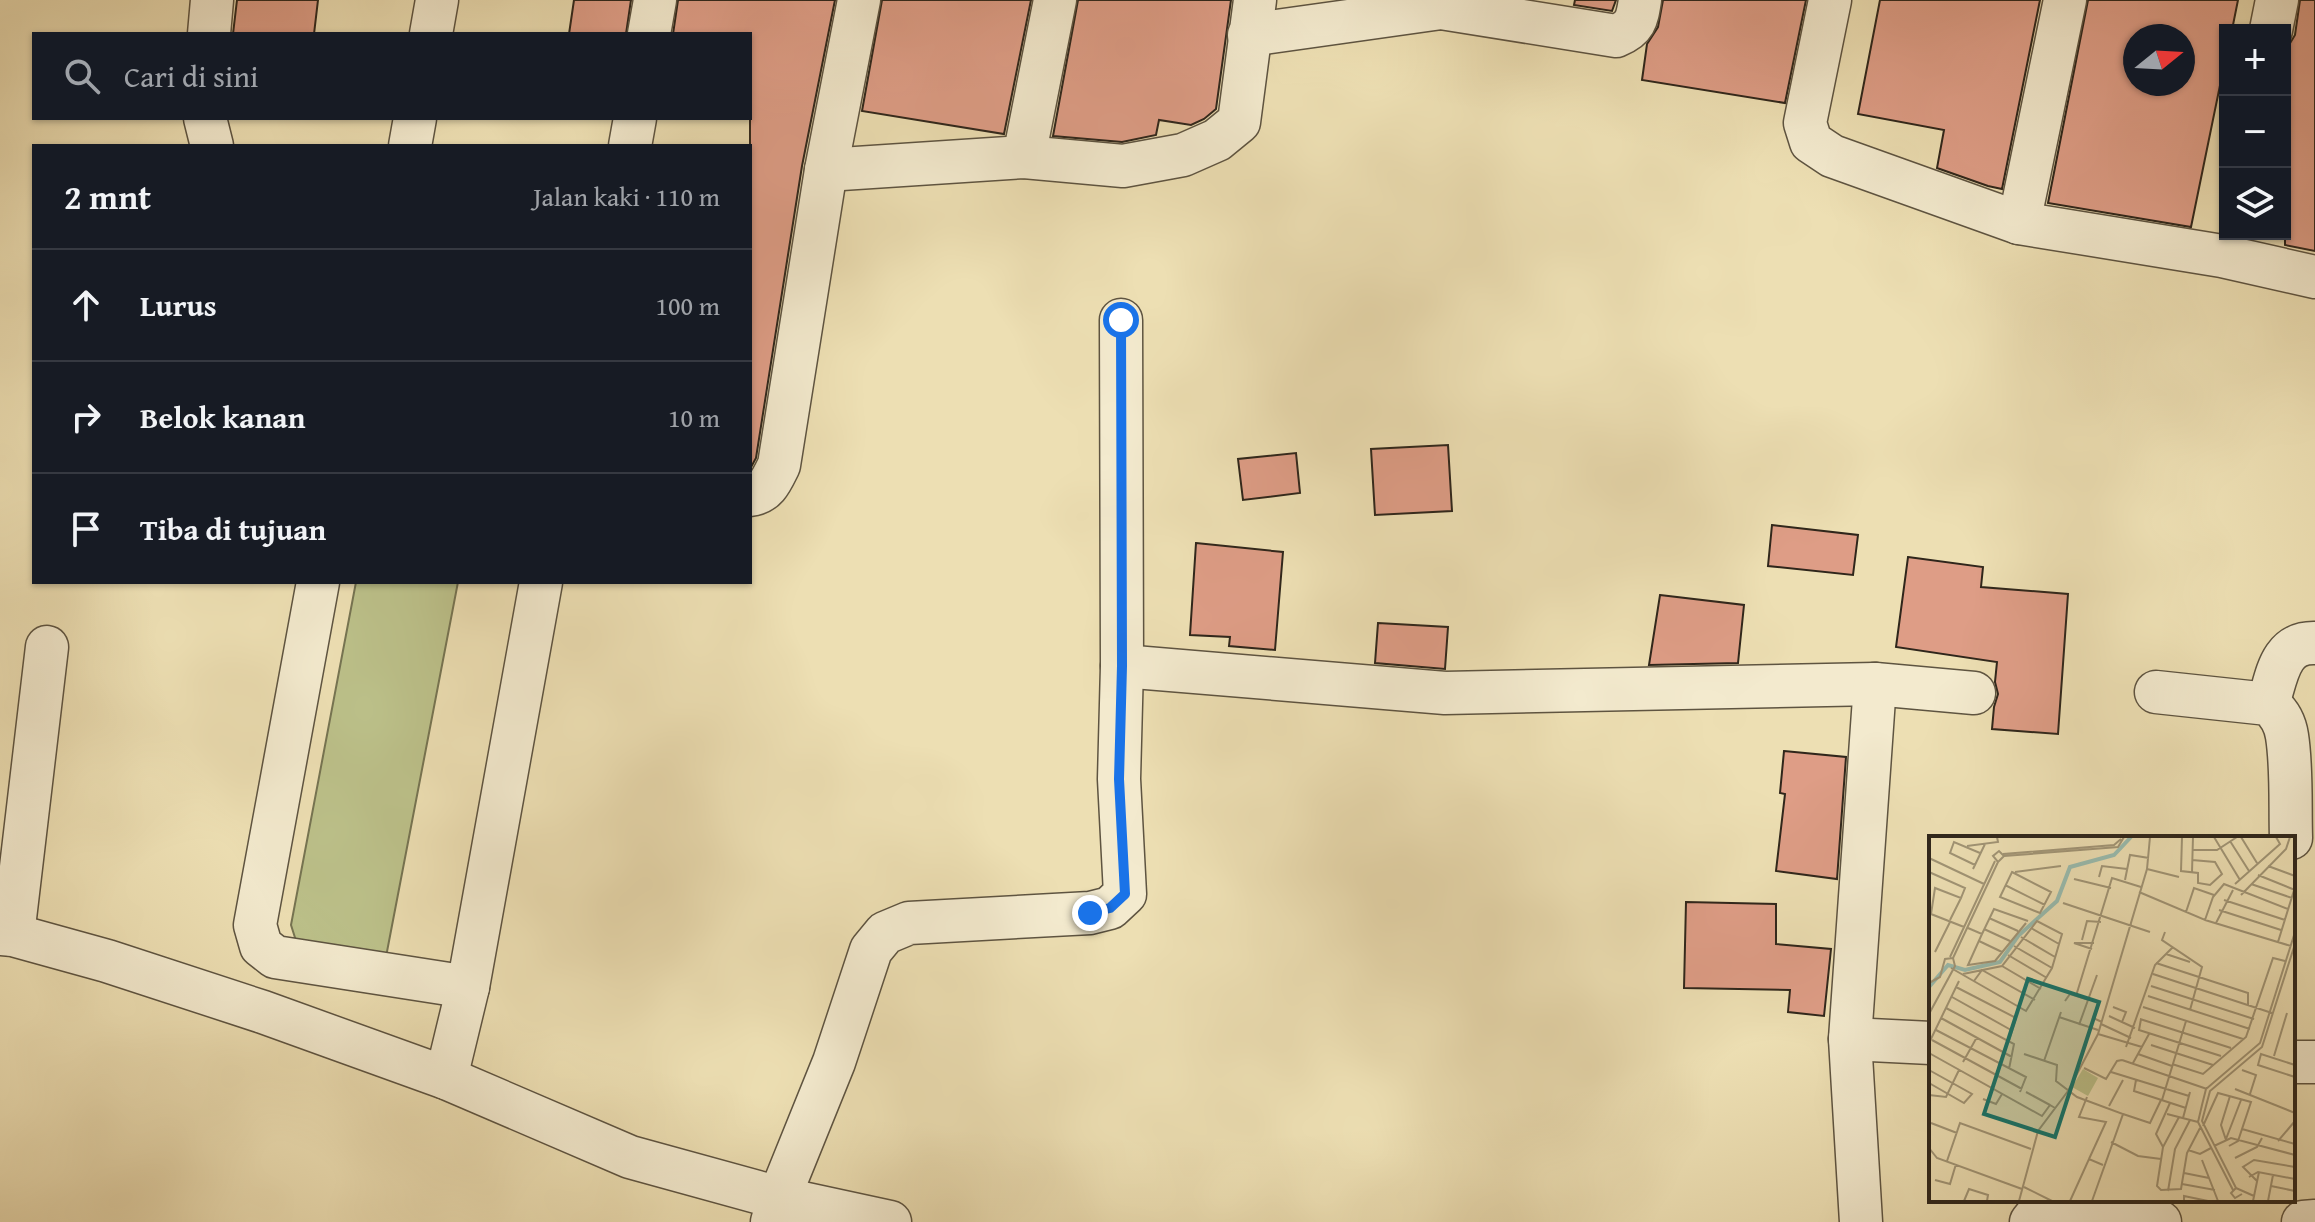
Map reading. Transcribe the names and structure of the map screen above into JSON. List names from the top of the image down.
{
  "north": "right",
  "page": {
    "map_buttons": ["+", "−"],
    "search": "Cari di sini",
    "heading": ["2 mnt", "Jalan kaki · 110 m"],
    "list": [
      ["Lurus", "100 m"],
      ["Belok kanan", "10 m"],
      "Tiba di tujuan"
    ]
  }
}
